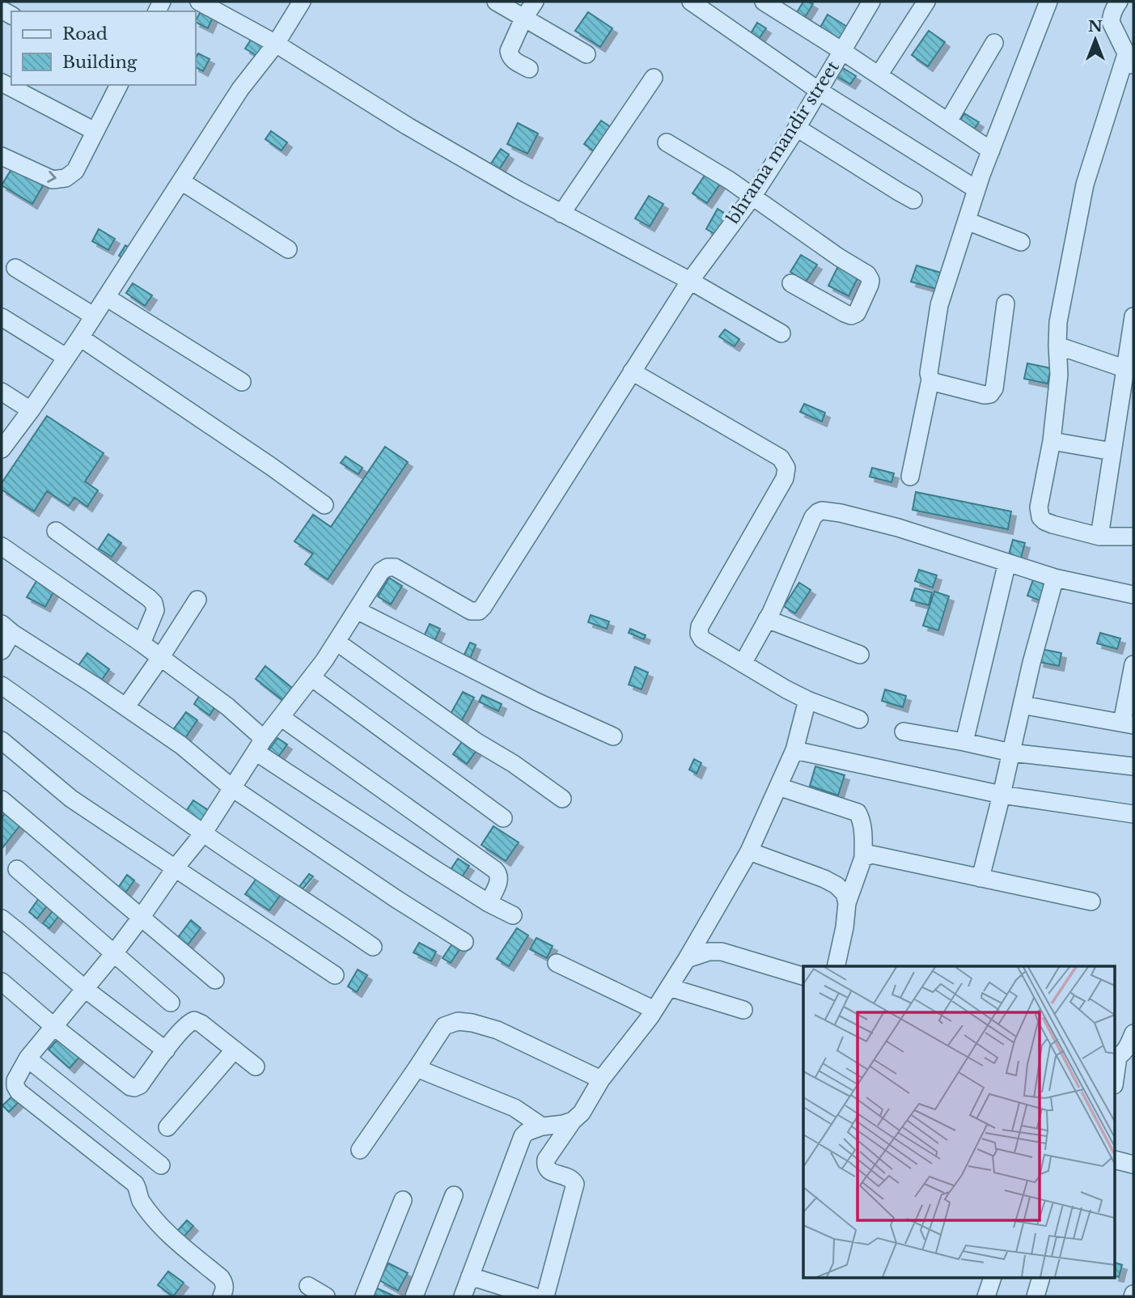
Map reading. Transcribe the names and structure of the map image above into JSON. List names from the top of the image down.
{
  "streets": {
    "street": ["bhrama mandir street"]
  },
  "legend": ["Road", "Building"],
  "north": "top"
}
